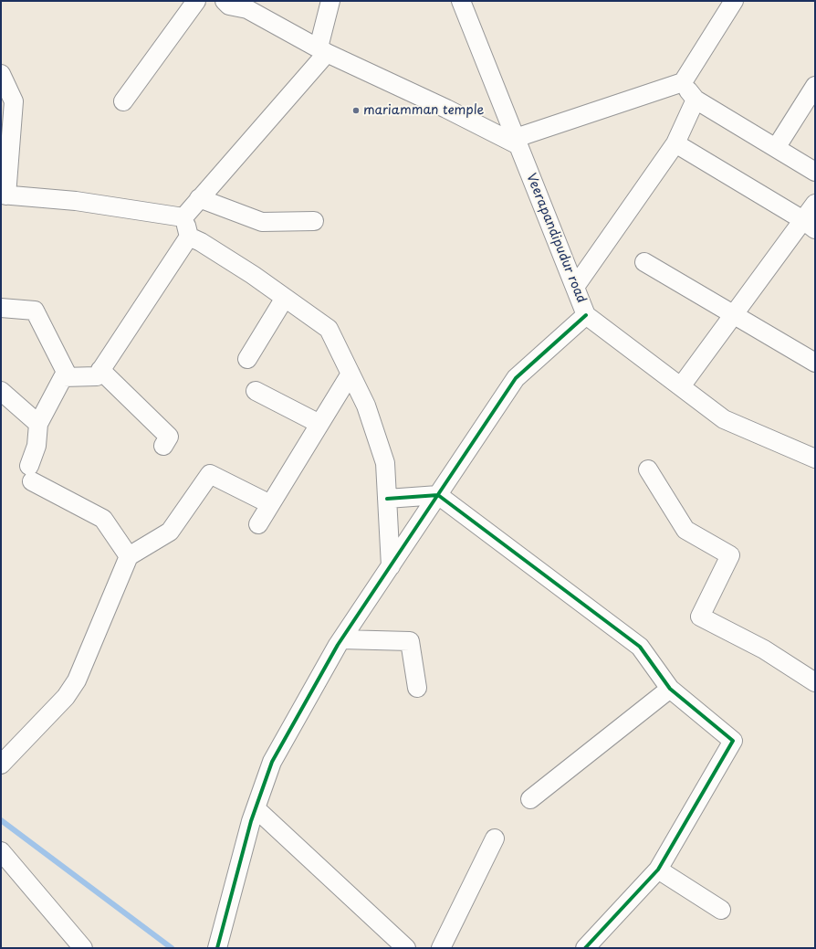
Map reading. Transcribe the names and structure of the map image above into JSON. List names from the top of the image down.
{
  "streets": {
    "street": ["Veerapandipudur road"]
  },
  "places": ["mariamman temple"]
}
